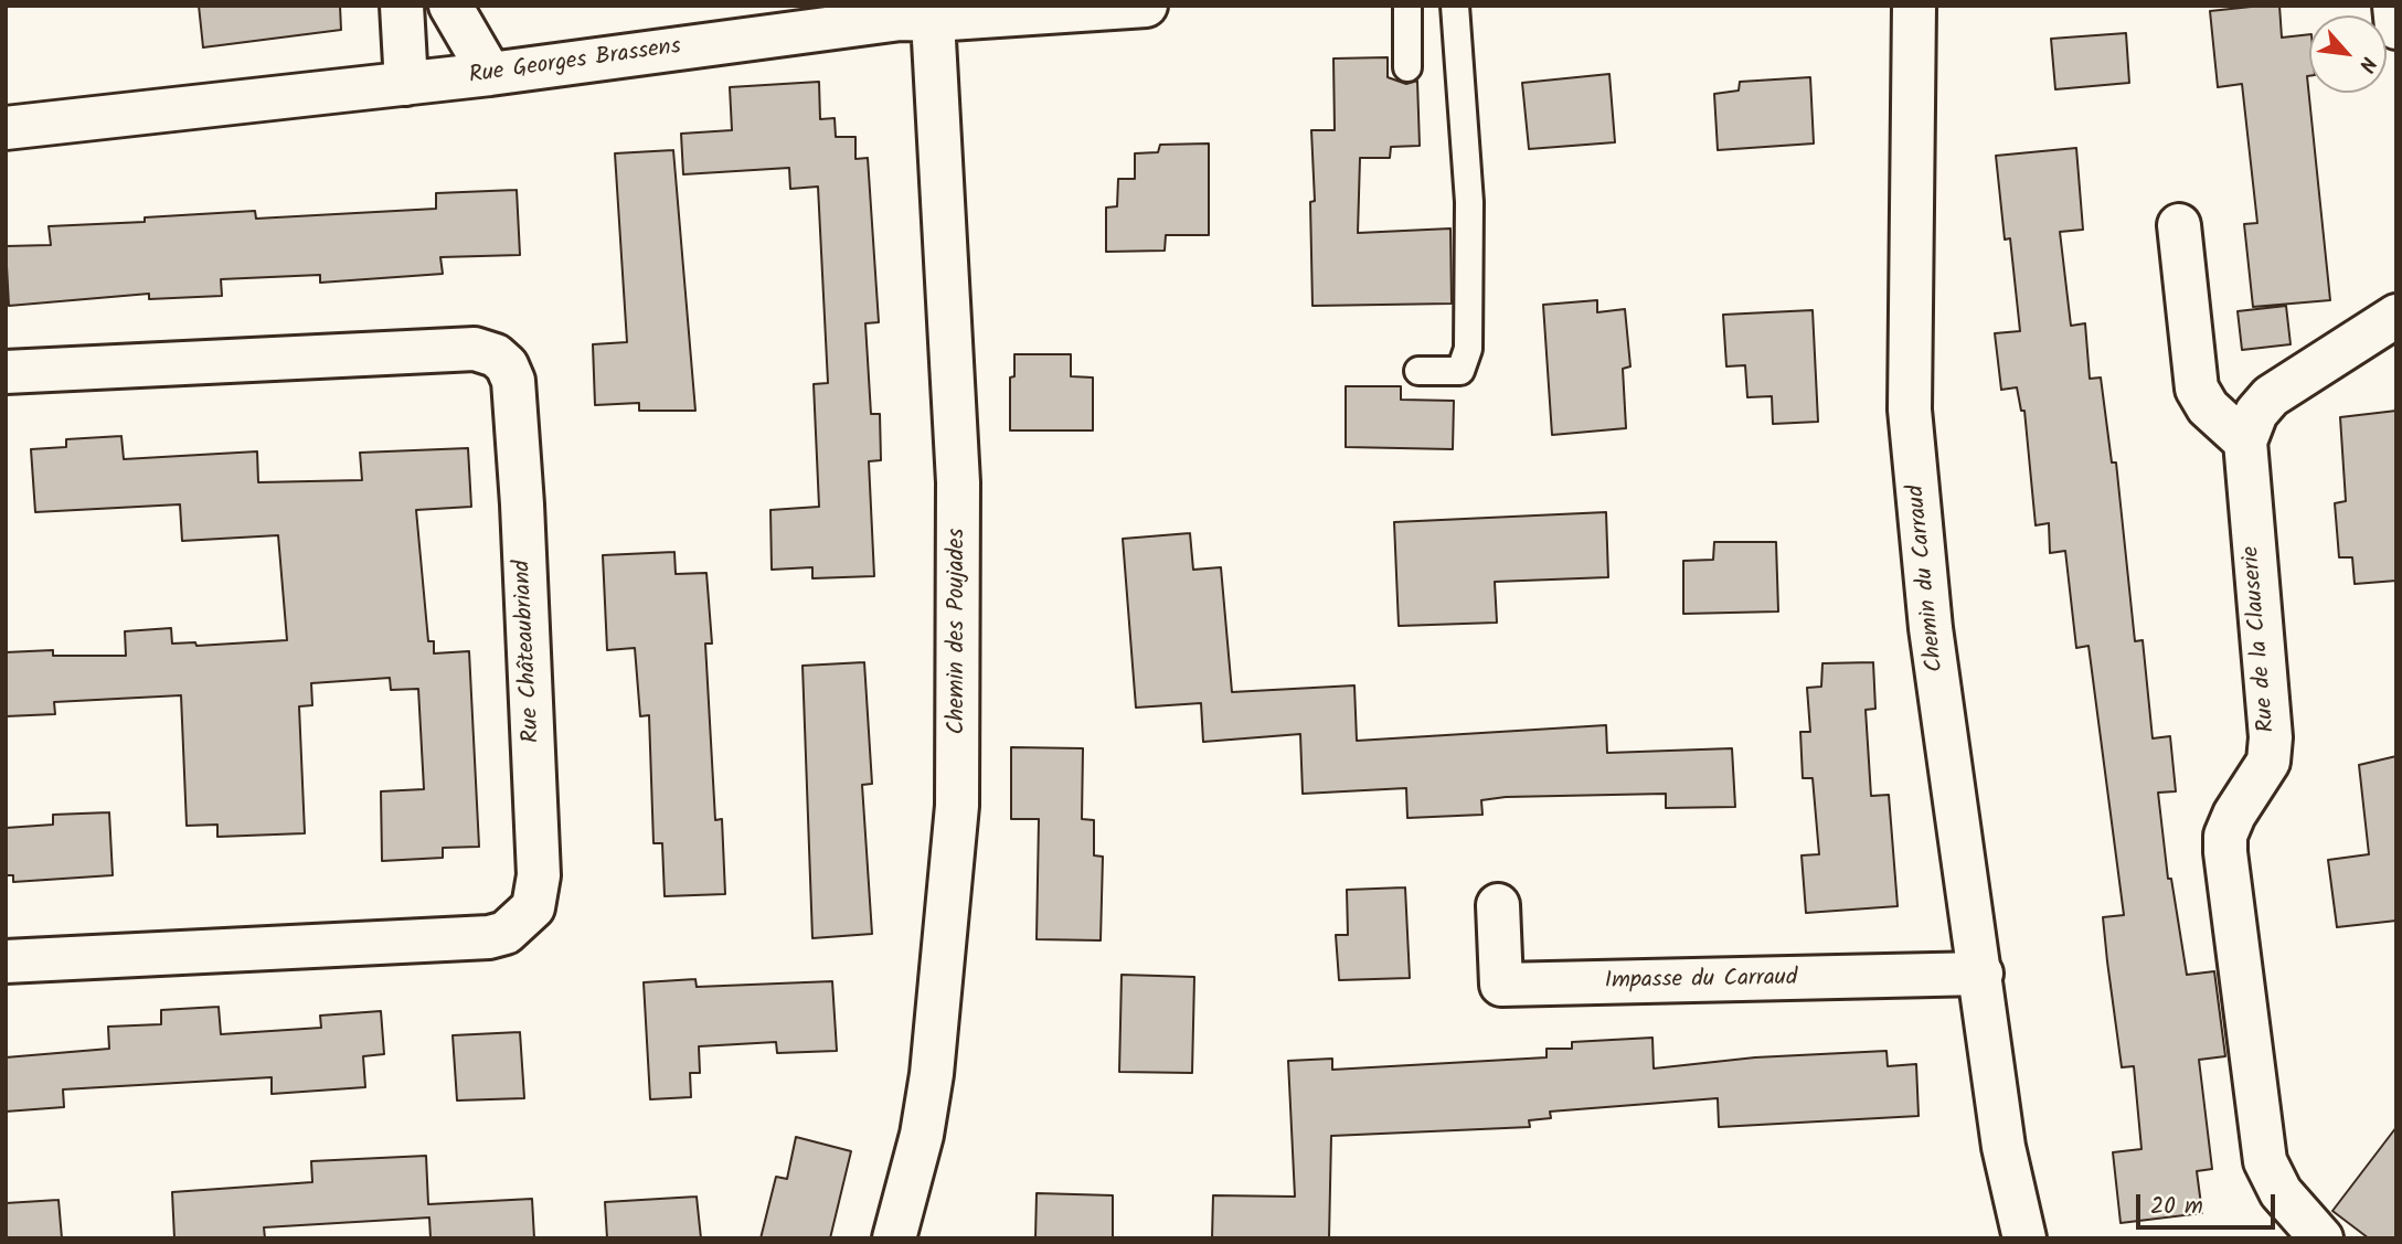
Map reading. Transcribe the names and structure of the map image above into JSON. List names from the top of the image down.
{
  "streets": {
    "street": [
      "Rue Georges Brassens",
      "Chemin du Carraud",
      "Chemin des Poujades",
      "Rue de la Clauserie",
      "Rue Châteaubriand",
      "Impasse du Carraud"
    ]
  },
  "crossings": [
    ["Rue Georges Brassens", "Chemin des Poujades"],
    ["Chemin du Carraud", "Impasse du Carraud"]
  ],
  "scale_bar": "20 m",
  "north": "bottom right"
}
